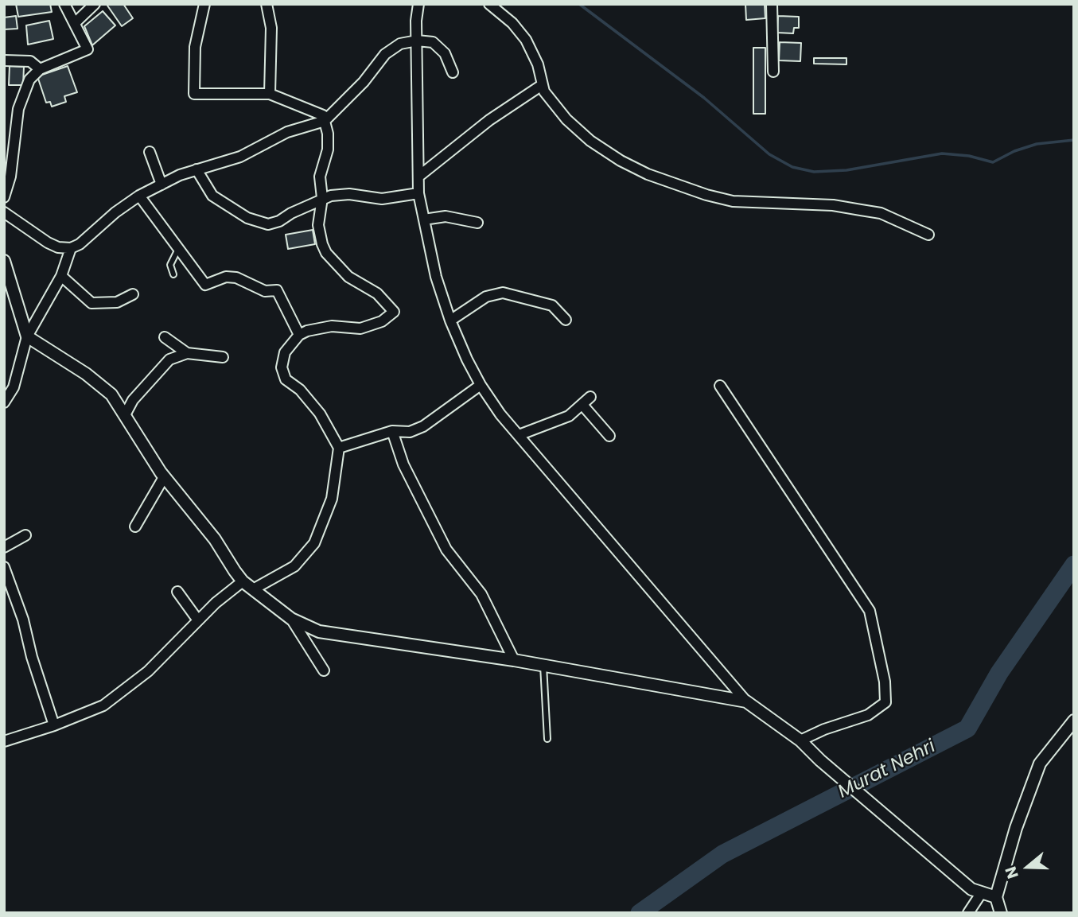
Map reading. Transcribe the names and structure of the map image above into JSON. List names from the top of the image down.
{
  "water": ["Murat Nehri"],
  "north": "left"
}
